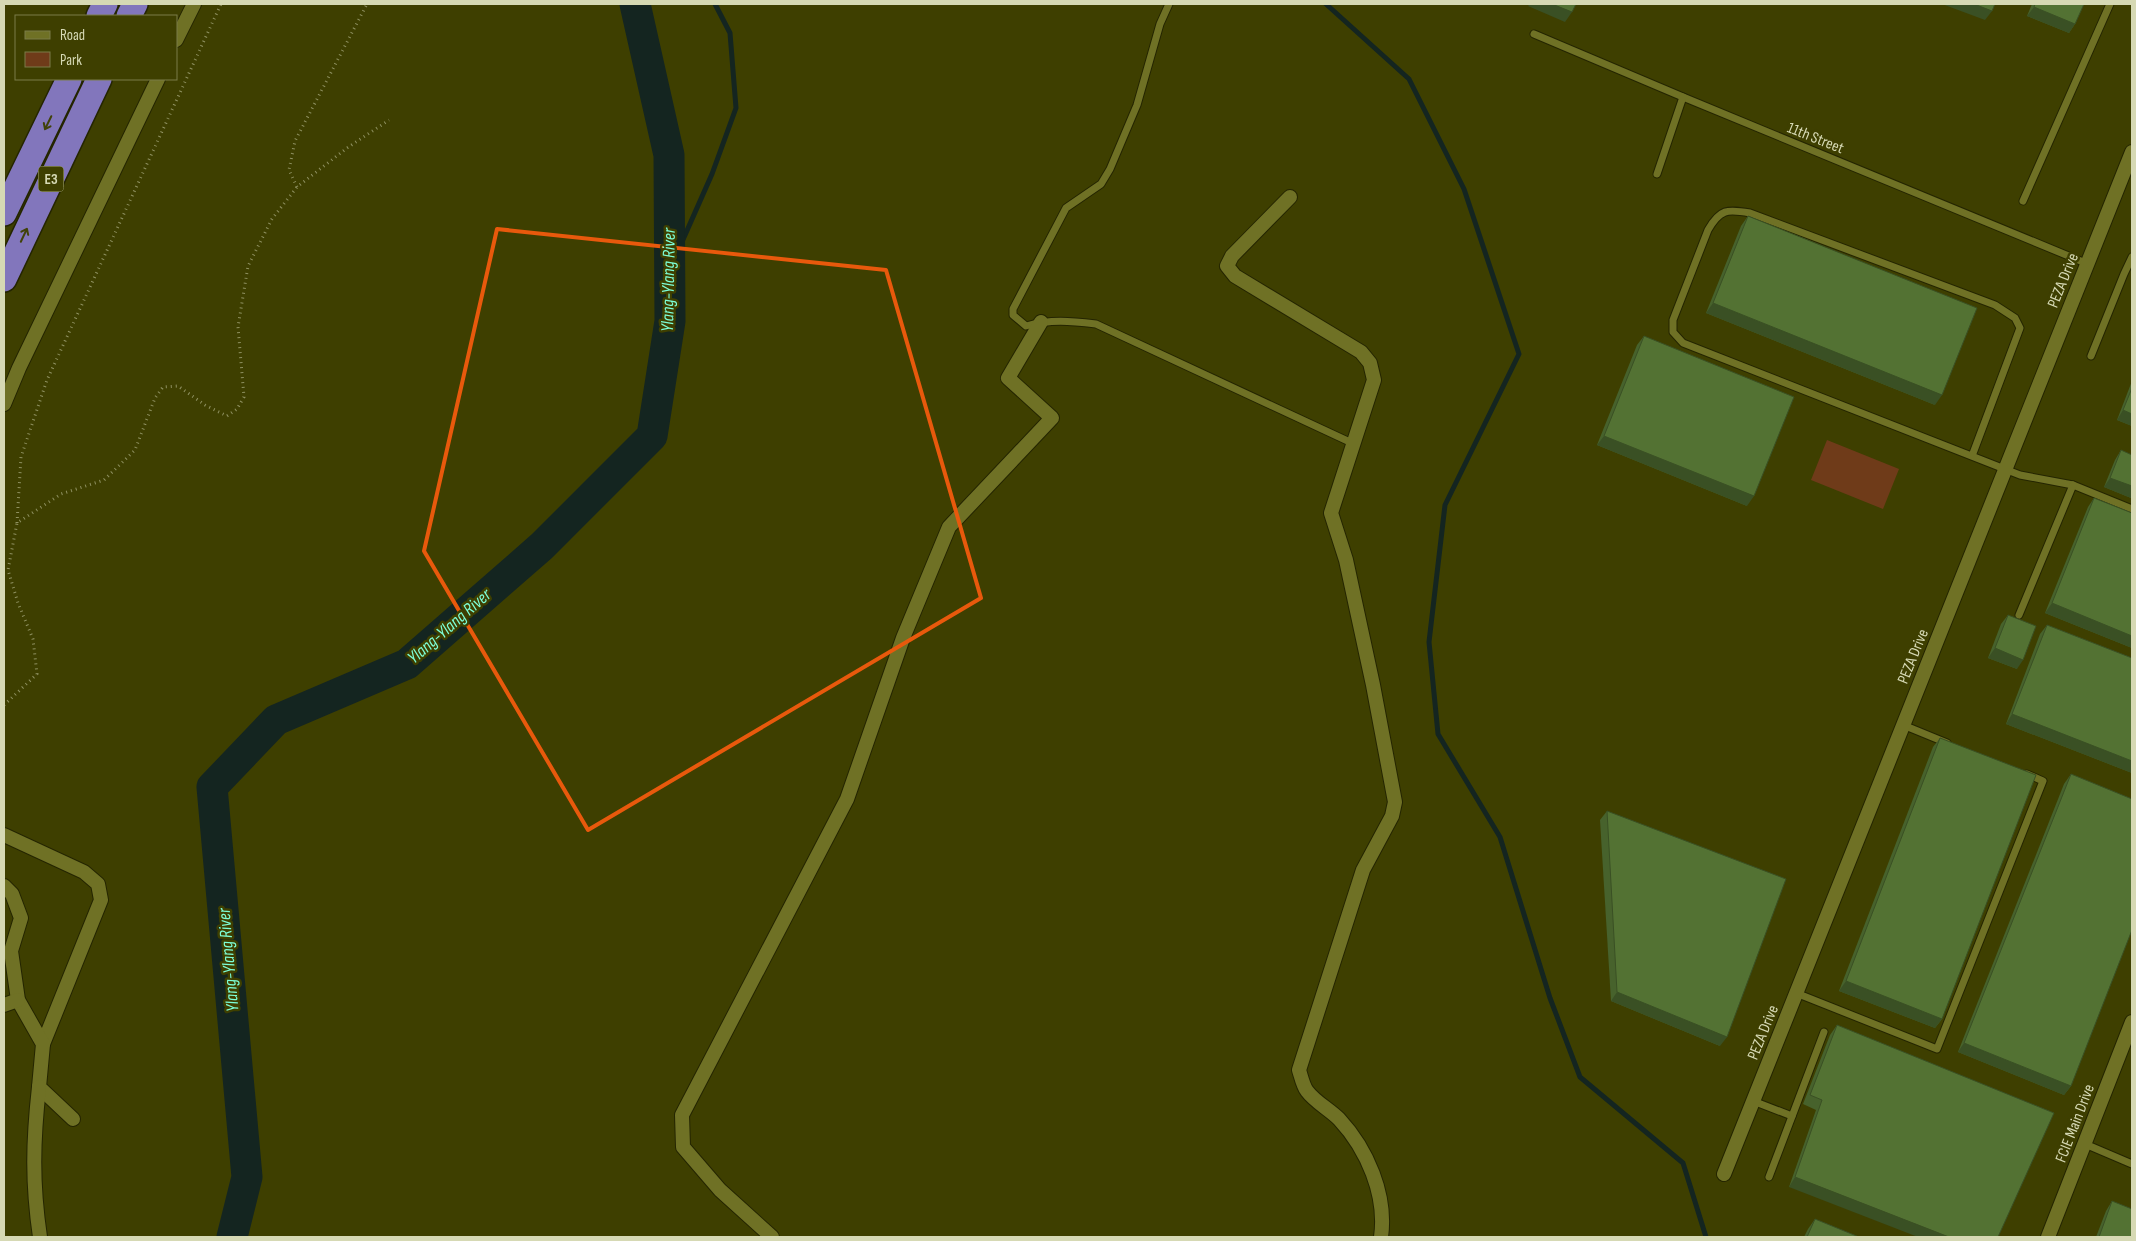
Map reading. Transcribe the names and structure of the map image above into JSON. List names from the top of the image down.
{
  "streets": {
    "highway": ["E3"],
    "street": ["PEZA Drive", "FCIE Main Drive"],
    "lane": ["11th Street"]
  },
  "crossings": [
    ["11th Street", "PEZA Drive"]
  ],
  "water": ["Ylang-Ylang River"],
  "legend": ["Road", "Park"]
}
